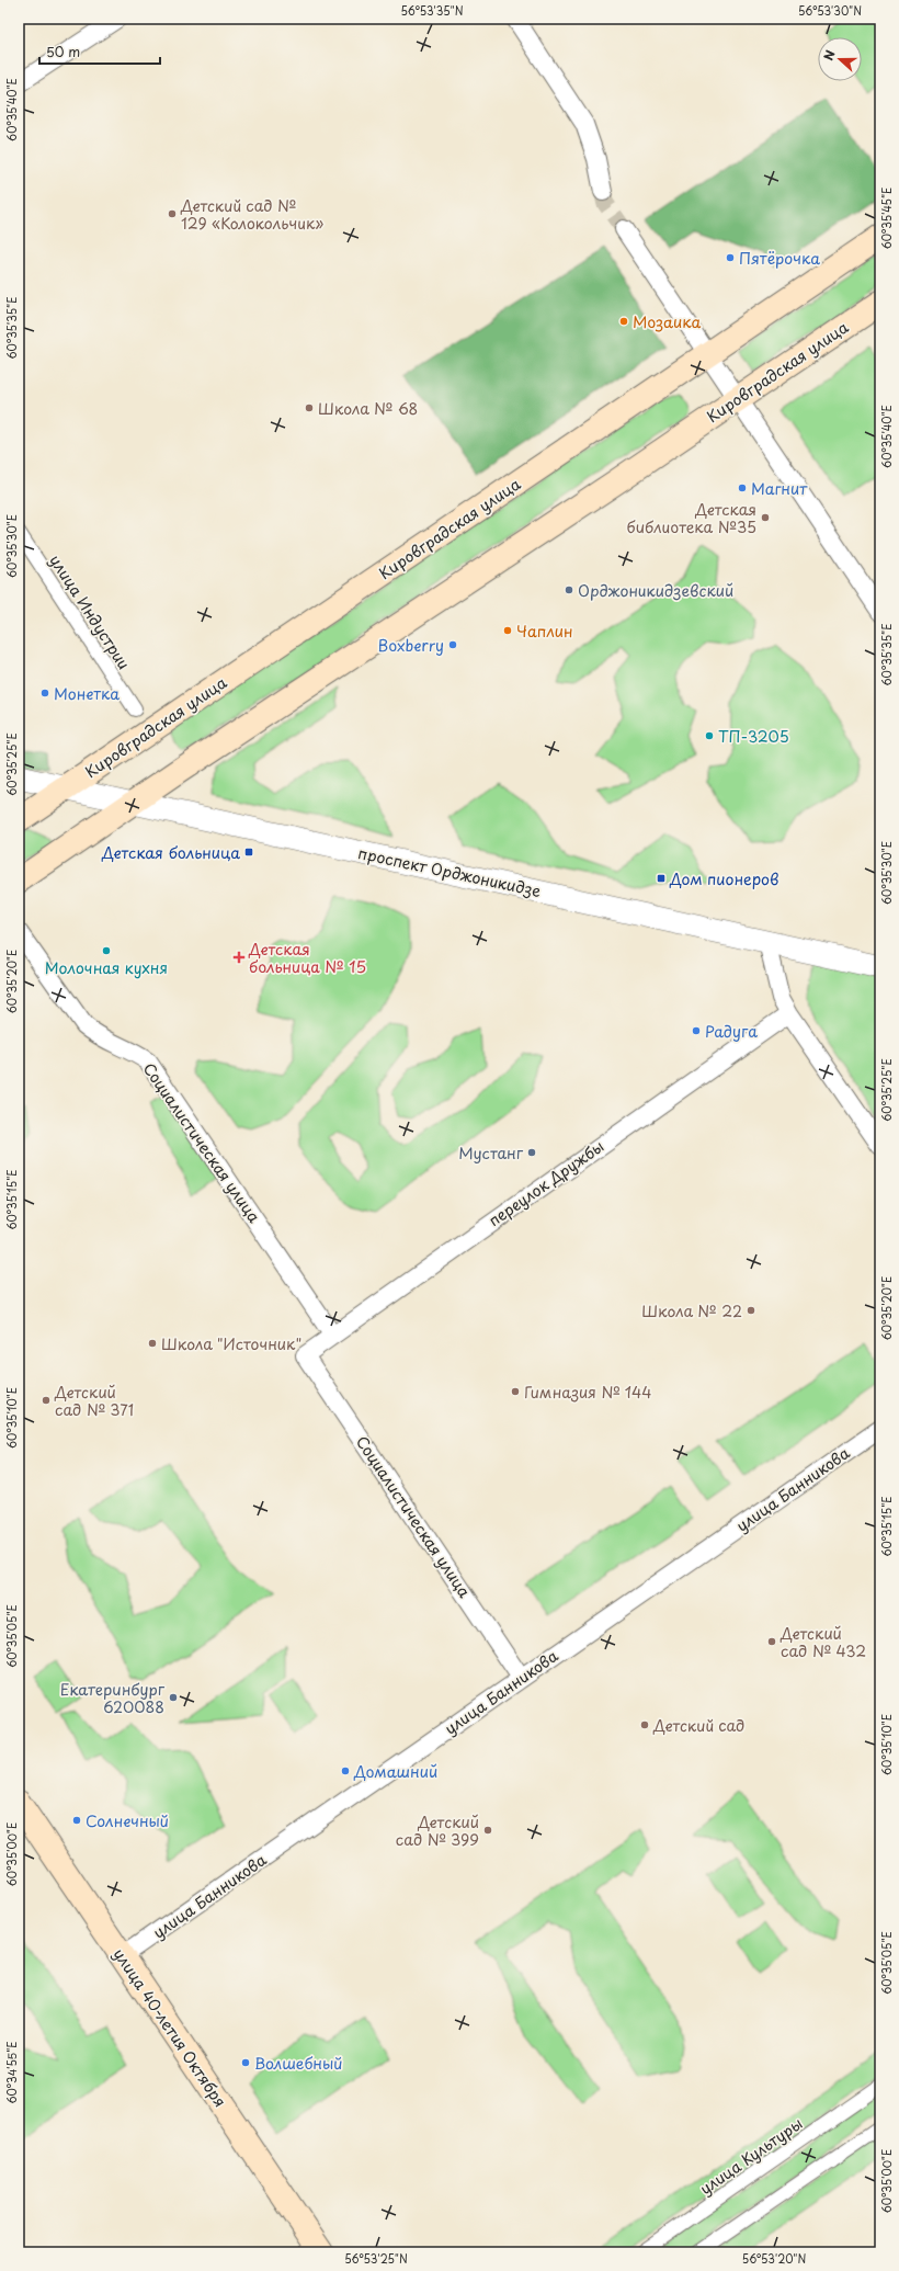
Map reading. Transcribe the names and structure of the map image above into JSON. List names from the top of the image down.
{
  "streets": {
    "main road": ["Кировградская улица", "улица 40-летия Октября"],
    "street": [
      "улица Индустрии",
      "проспект Орджоникидзе",
      "Социалистическая улица",
      "переулок Дружбы",
      "улица Банникова",
      "улица Культуры"
    ]
  },
  "crossings": [
    ["Кировградская улица", "проспект Орджоникидзе"],
    ["Социалистическая улица", "переулок Дружбы"],
    ["Социалистическая улица", "улица Банникова"],
    ["улица Банникова", "улица 40-летия Октября"]
  ],
  "places": {
    "other": [
      "Детский сад № 129 «Колокольчик»",
      "Пятёрочка",
      "Мозаика",
      "Школа № 68",
      "Магнит",
      "Детская библиотека №35",
      "Орджоникидзевский",
      "Чаплин",
      "Boxberry",
      "Монетка",
      "ТП-3205",
      "Молочная кухня",
      "Радуга",
      "Мустанг",
      "Школа № 22",
      "Школа \"Источник\"",
      "Гимназия № 144",
      "Детский сад № 371",
      "Детский сад № 432",
      "Екатеринбург 620088",
      "Детский сад",
      "Домашний",
      "Солнечный",
      "Детский сад № 399",
      "Волшебный"
    ],
    "transit": ["Детская больница", "Дом пионеров"],
    "health": ["Детская больница № 15"]
  },
  "scale_bar": "50 m",
  "north": "left",
  "coordinates": [
    "56°53'35\"N",
    "56°53'30\"N",
    "60°35'40\"E",
    "60°35'45\"E",
    "60°35'35\"E",
    "60°35'30\"E",
    "60°35'25\"E",
    "60°35'20\"E",
    "60°35'15\"E",
    "60°35'10\"E",
    "60°35'05\"E",
    "60°35'00\"E",
    "60°34'55\"E",
    "56°53'25\"N",
    "56°53'20\"N"
  ]
}
